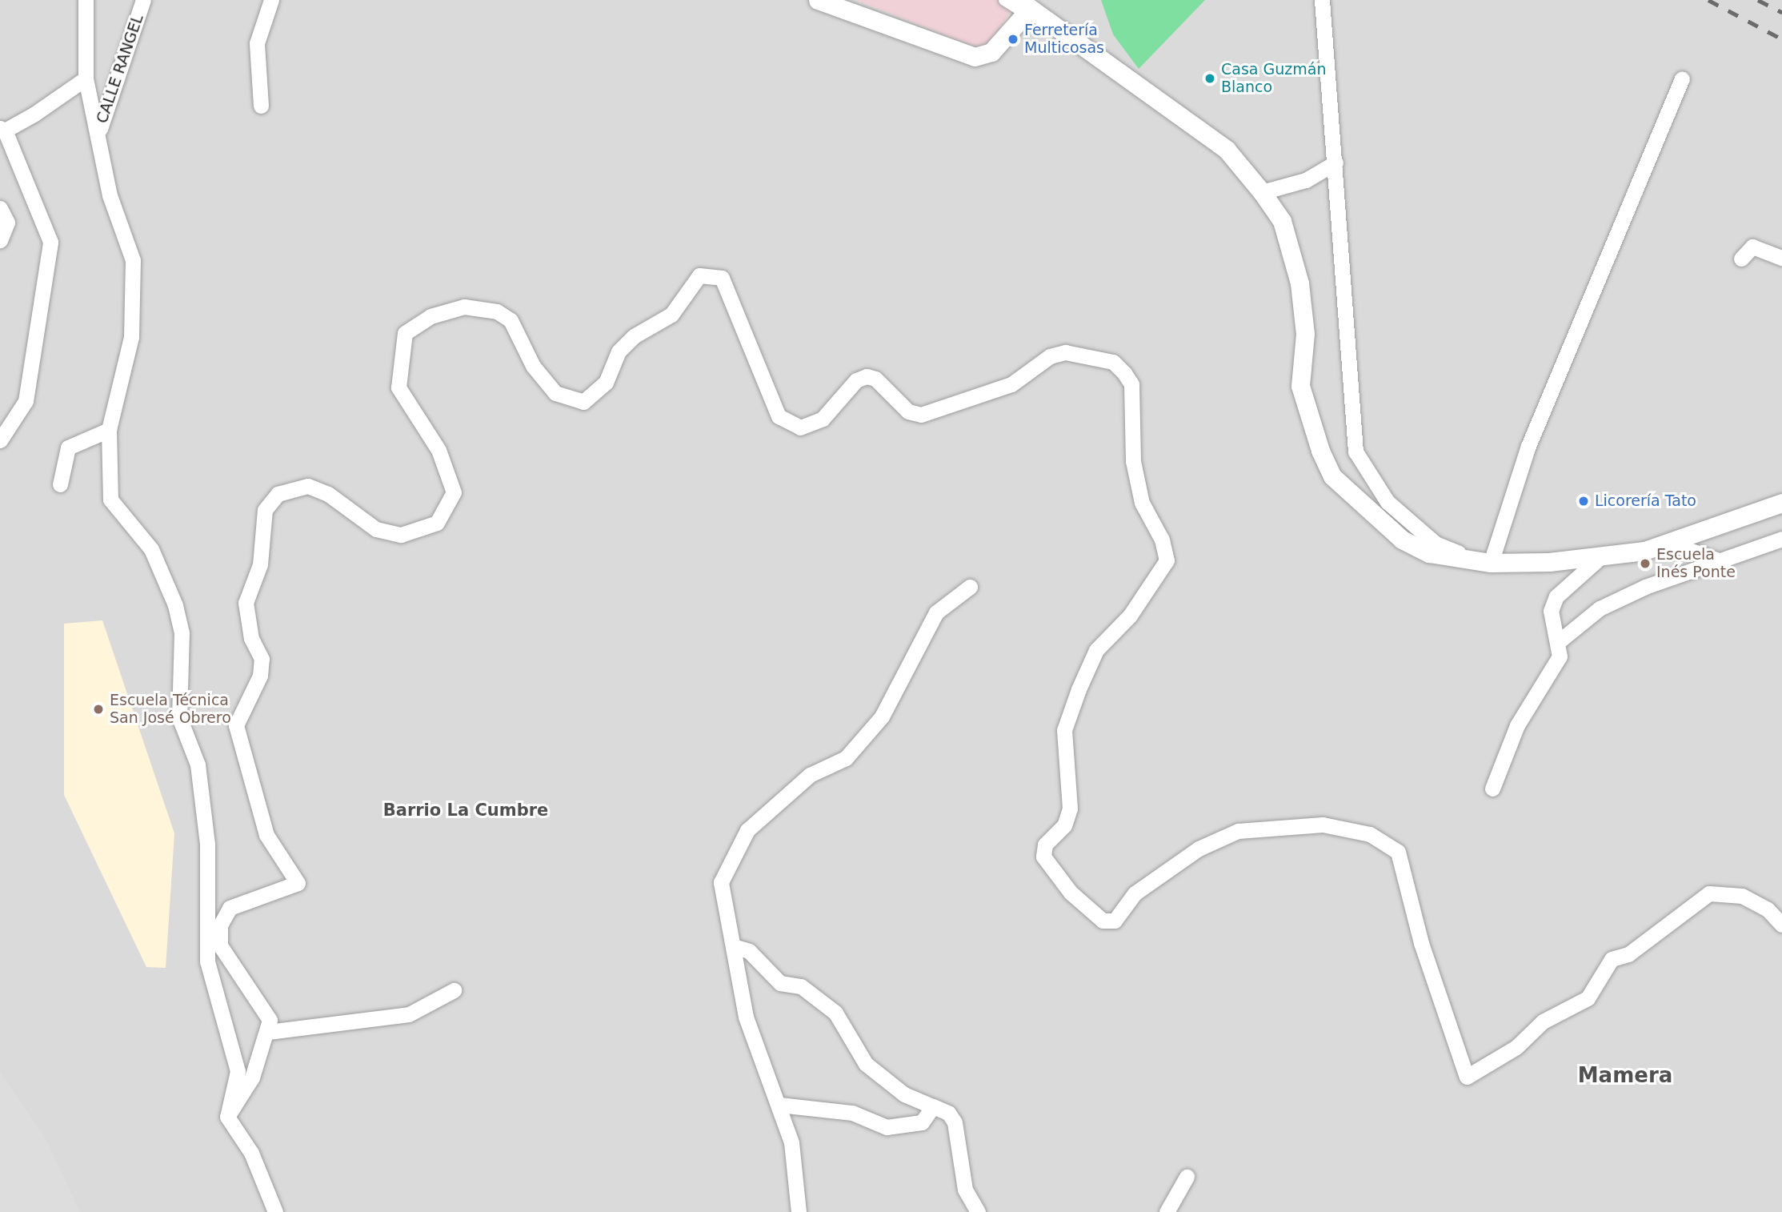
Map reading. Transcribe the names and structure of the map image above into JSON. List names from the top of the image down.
{
  "streets": {
    "street": ["CALLE RANGEL"]
  },
  "districts": ["Barrio La Cumbre", "Mamera"],
  "places": [
    "Ferretería Multicosas",
    "Casa Guzmán Blanco",
    "Licorería Tato",
    "Escuela Inés Ponte",
    "Escuela Técnica San José Obrero"
  ]
}
